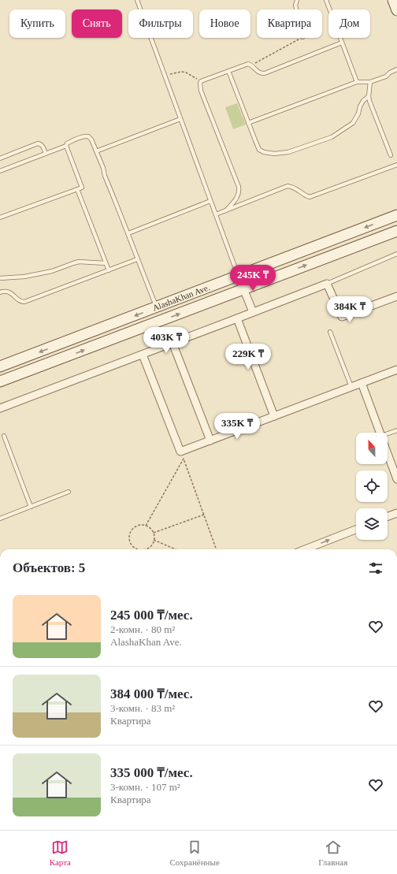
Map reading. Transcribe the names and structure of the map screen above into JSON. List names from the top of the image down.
{
  "streets": {
    "main road": ["AlashaKhan Ave."]
  },
  "north": "top",
  "page": {
    "chip": [
      "Купить",
      "Снять",
      "Фильтры",
      "Новое",
      "Квартира",
      "Дом"
    ],
    "price": [
      "245K ₸",
      "384K ₸",
      "403K ₸",
      "229K ₸",
      "335K ₸"
    ],
    "heading": "Объектов: 5",
    "list": [
      {
        "name": "245 000 ₸/мес.",
        "note": "2-комн. · 80 m² · AlashaKhan Ave."
      },
      {
        "name": "384 000 ₸/мес.",
        "note": "3-комн. · 83 m² · Квартира"
      },
      {
        "name": "335 000 ₸/мес.",
        "note": "3-комн. · 107 m² · Квартира"
      }
    ],
    "tabs": ["Карта", "Сохранённые", "Главная"]
  }
}
